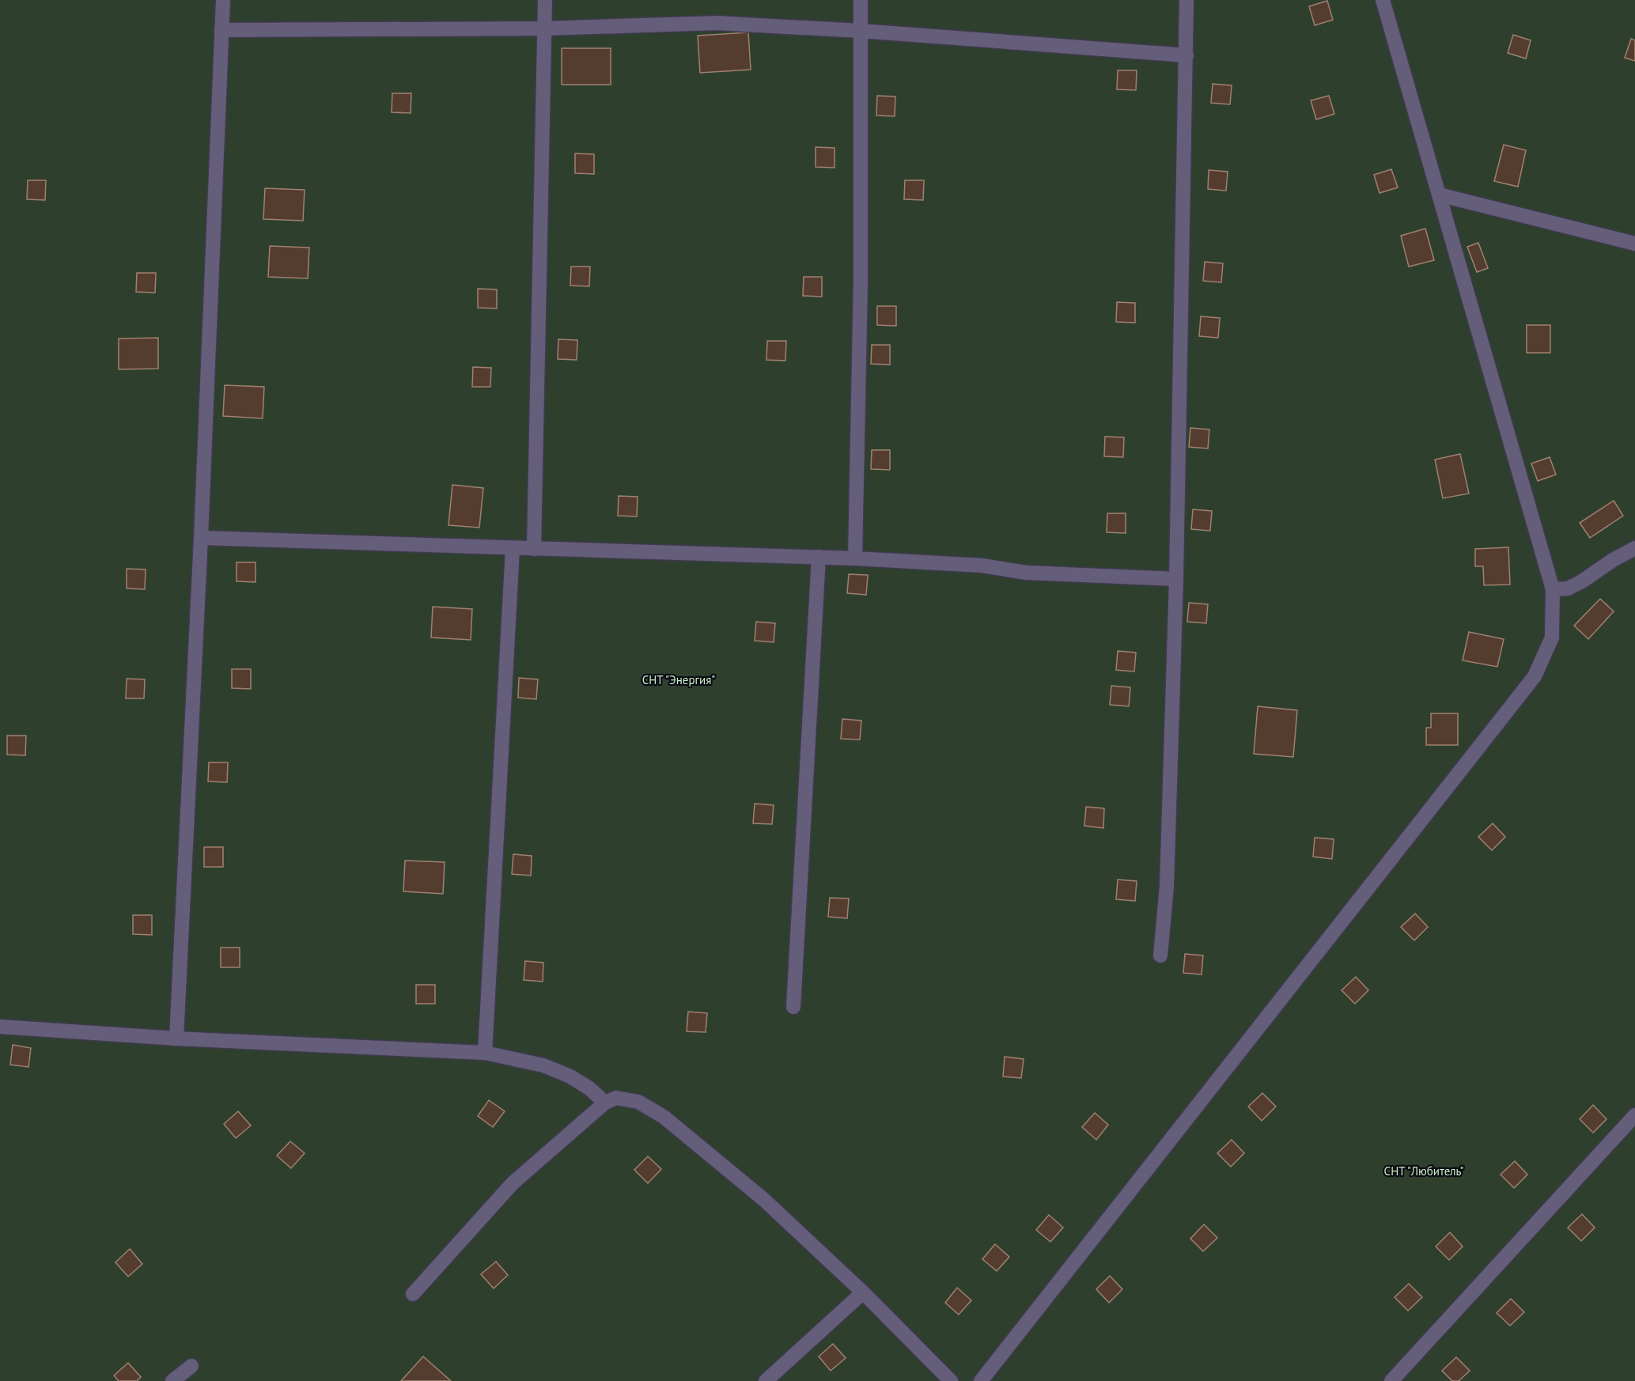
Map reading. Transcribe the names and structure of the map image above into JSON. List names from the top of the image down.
{
  "parks": ["СНТ \"Энергия\"", "СНТ \"Любитель\""]
}
